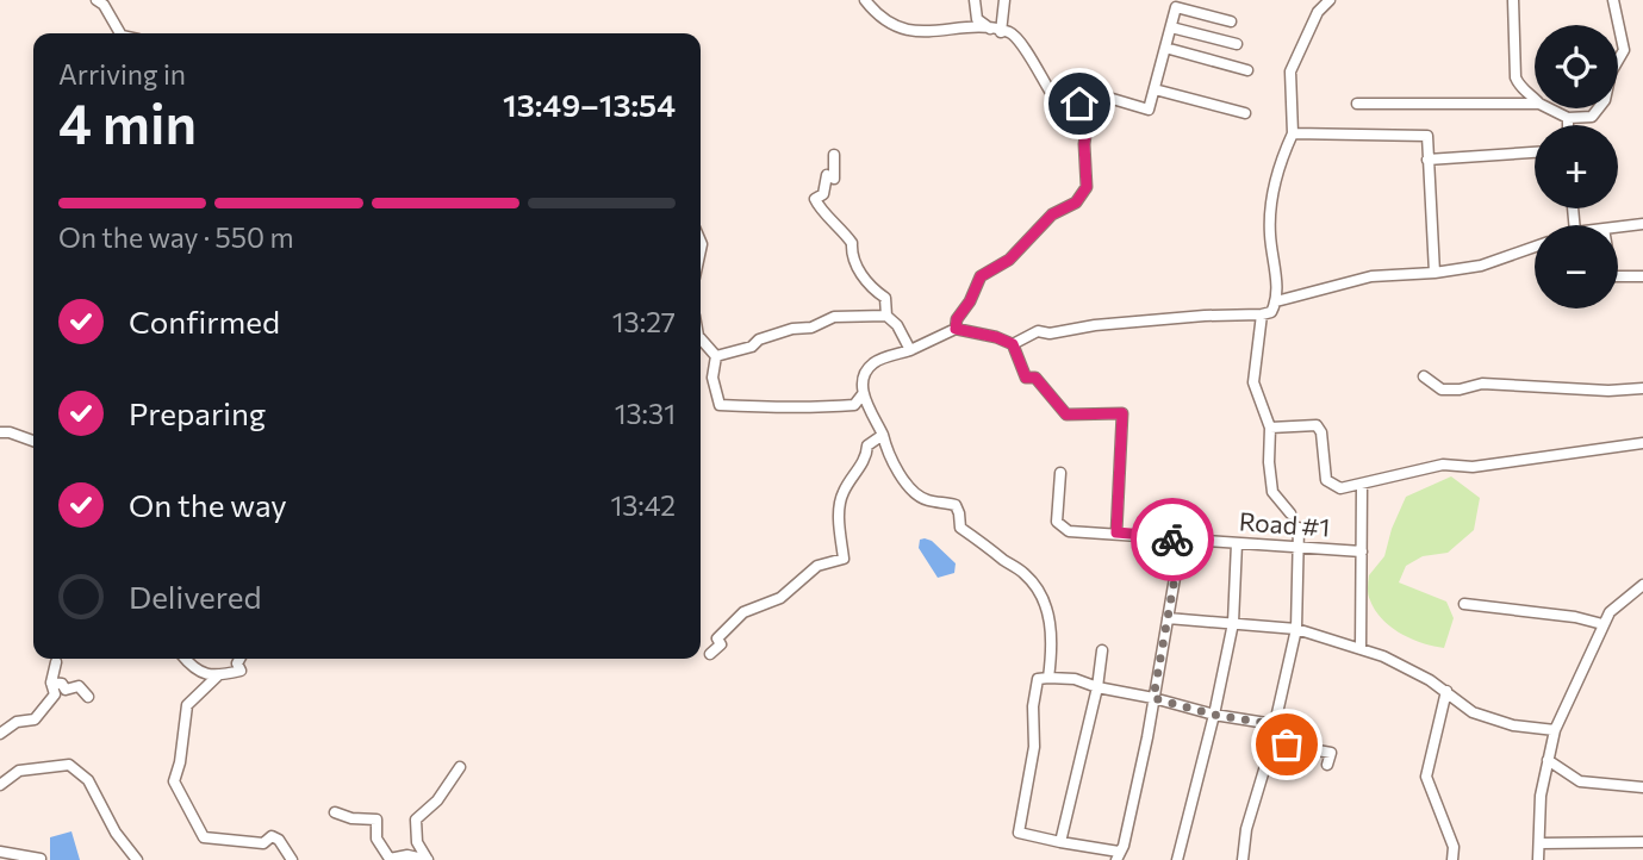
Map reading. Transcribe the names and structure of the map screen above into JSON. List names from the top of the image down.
{
  "streets": {
    "street": ["Road #1"]
  },
  "page": {
    "map_buttons": ["+", "−"],
    "heading": ["4 min", "Arriving in", "13:49–13:54"],
    "bar": "On the way · 550 m",
    "list": [
      ["Confirmed", "13:27"],
      ["Preparing", "13:31"],
      ["On the way", "13:42"],
      "Delivered"
    ]
  }
}
